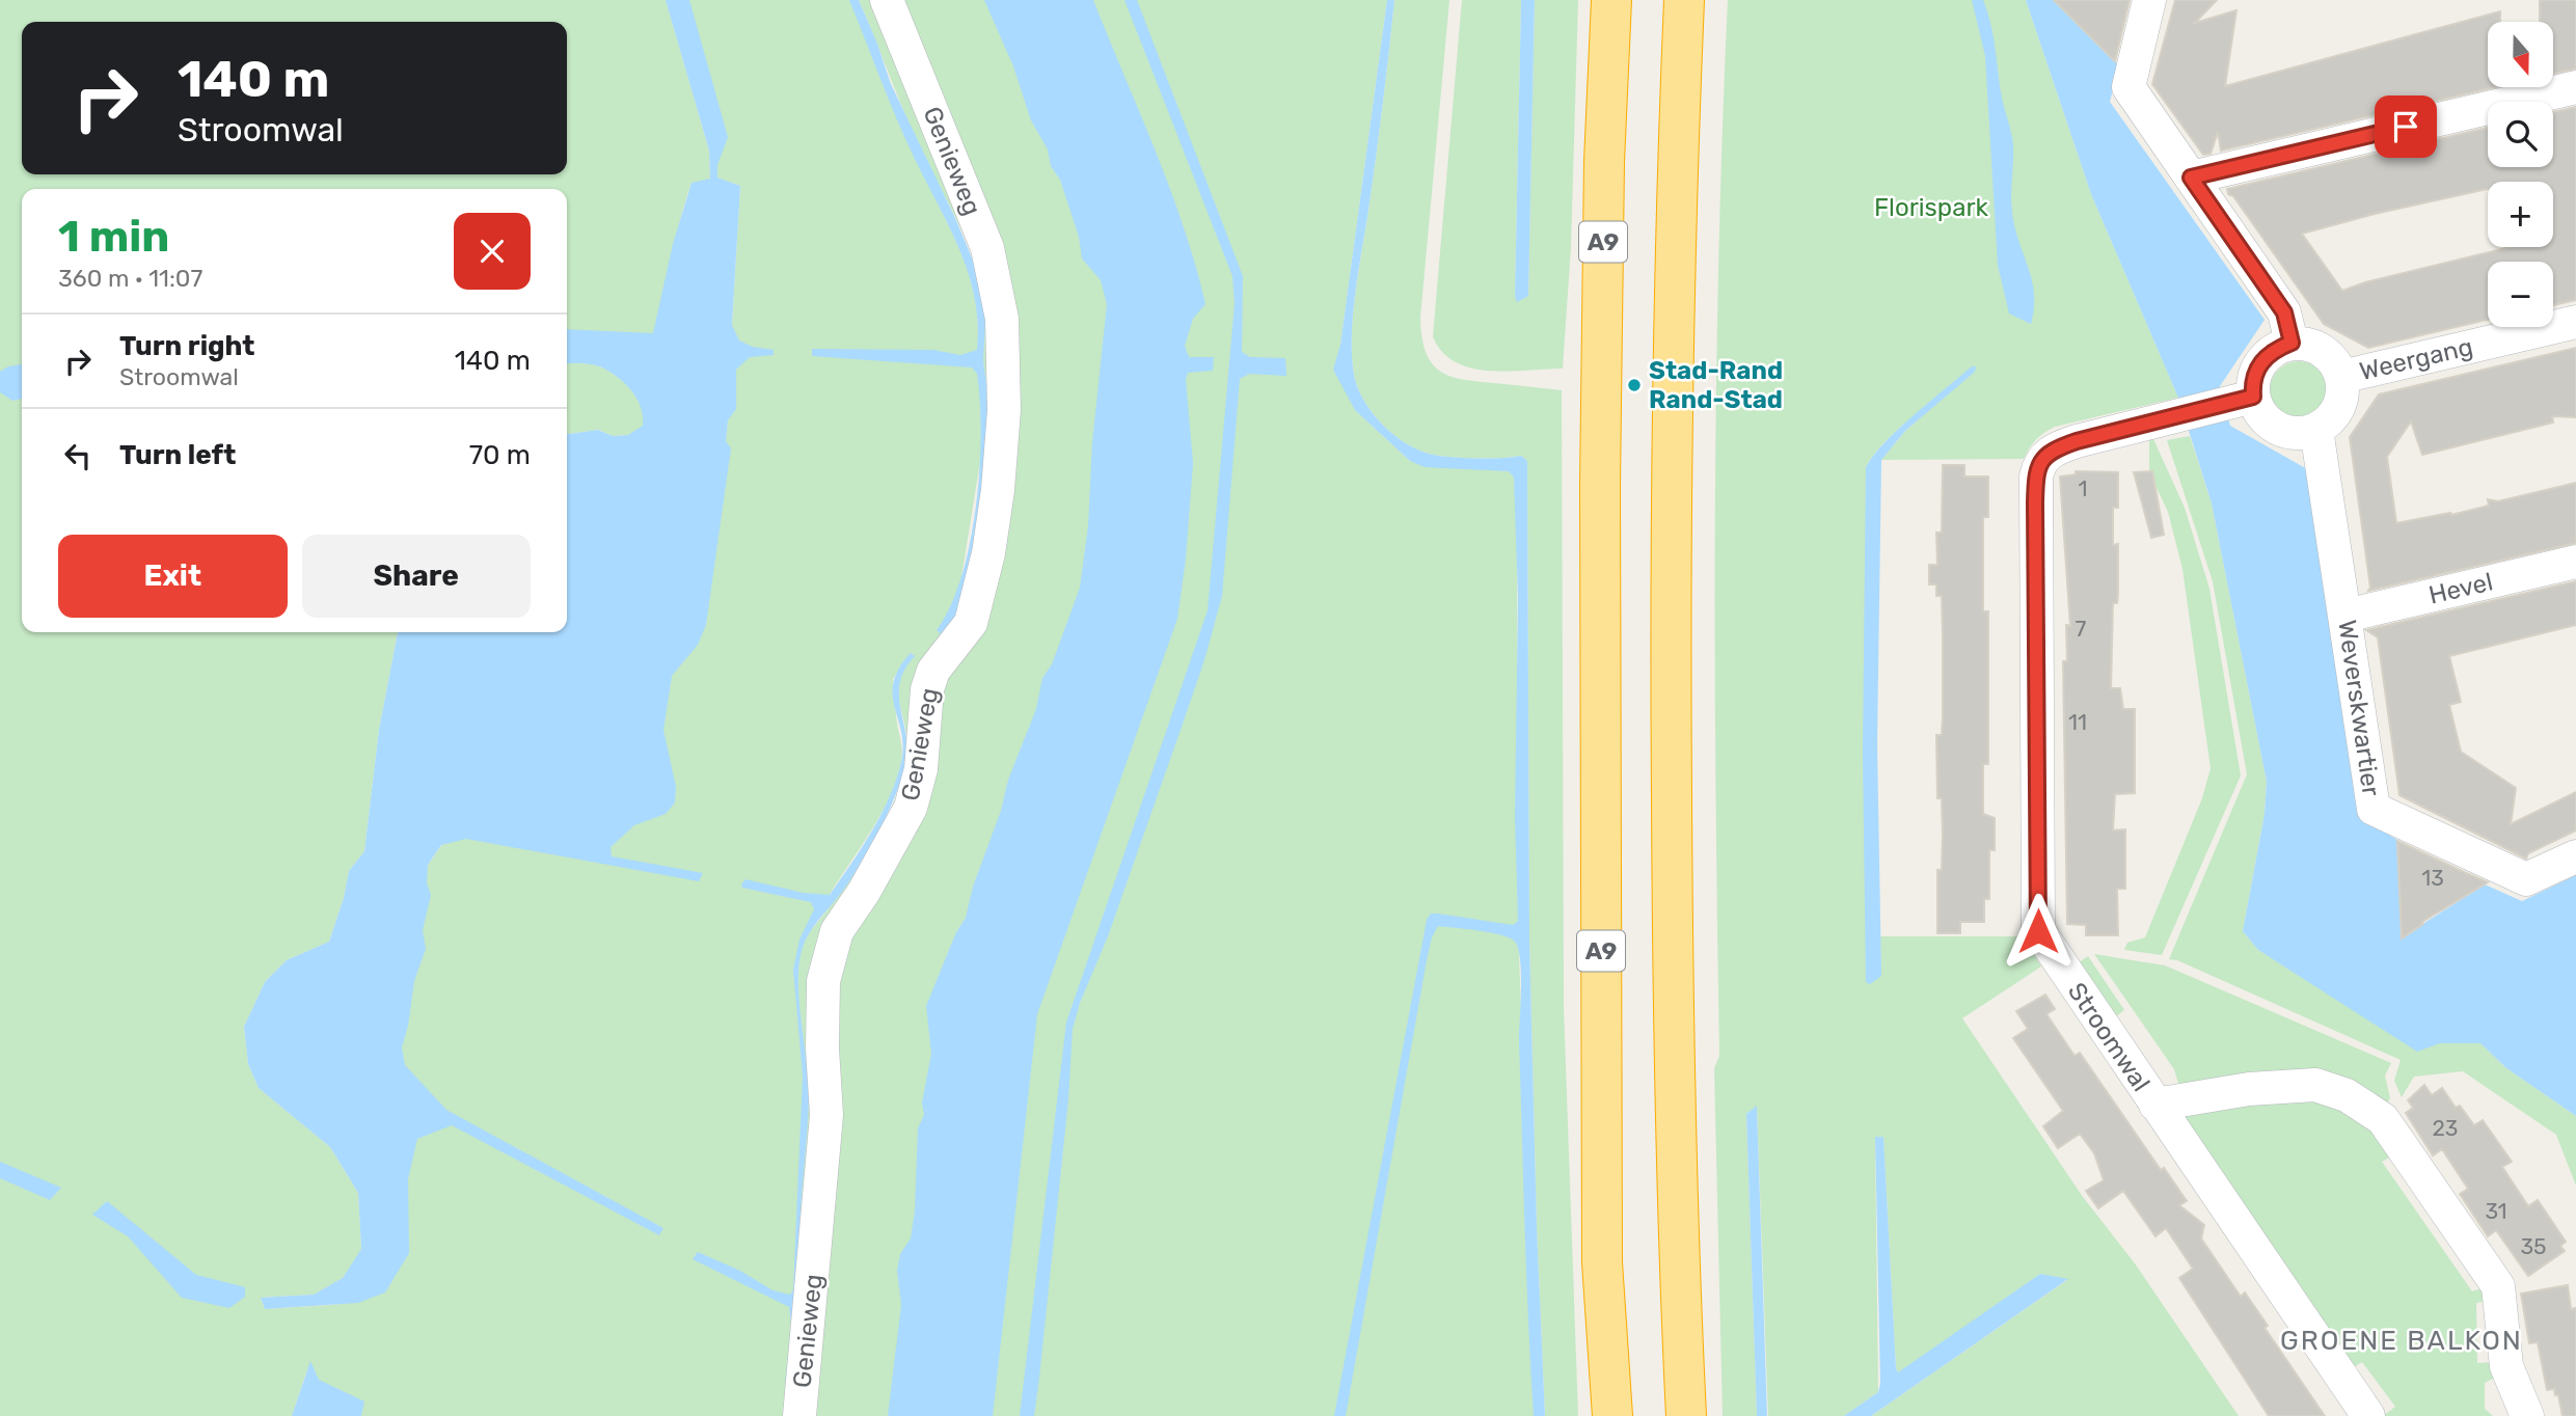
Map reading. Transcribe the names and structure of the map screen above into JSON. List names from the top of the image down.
{
  "streets": {
    "highway": ["A9"],
    "street": [
      "Genieweg",
      "Weergang",
      "Hevel",
      "Weverskwartier",
      "Stroomwal"
    ]
  },
  "crossings": [
    ["Weergang", "Weverskwartier"],
    ["Weergang", "Stroomwal"],
    ["Hevel", "Weverskwartier"],
    ["Weverskwartier", "Stroomwal"]
  ],
  "districts": ["GROENE BALKON"],
  "parks": ["Florispark"],
  "places": ["Stad-Rand Rand-Stad"],
  "house_numbers": [
    "1",
    "7",
    "11",
    "13",
    "23",
    "31",
    "35"
  ],
  "north": "bottom",
  "page": {
    "map_buttons": ["+", "−"],
    "turn": ["140 m", "Stroomwal"],
    "heading": ["1 min", "360 m · 11:07"],
    "list": [
      {
        "name": "Turn right",
        "note": "Stroomwal",
        "value": "140 m"
      },
      {
        "name": "Turn left",
        "value": "70 m"
      }
    ],
    "buttons": ["Exit", "Share"]
  }
}
